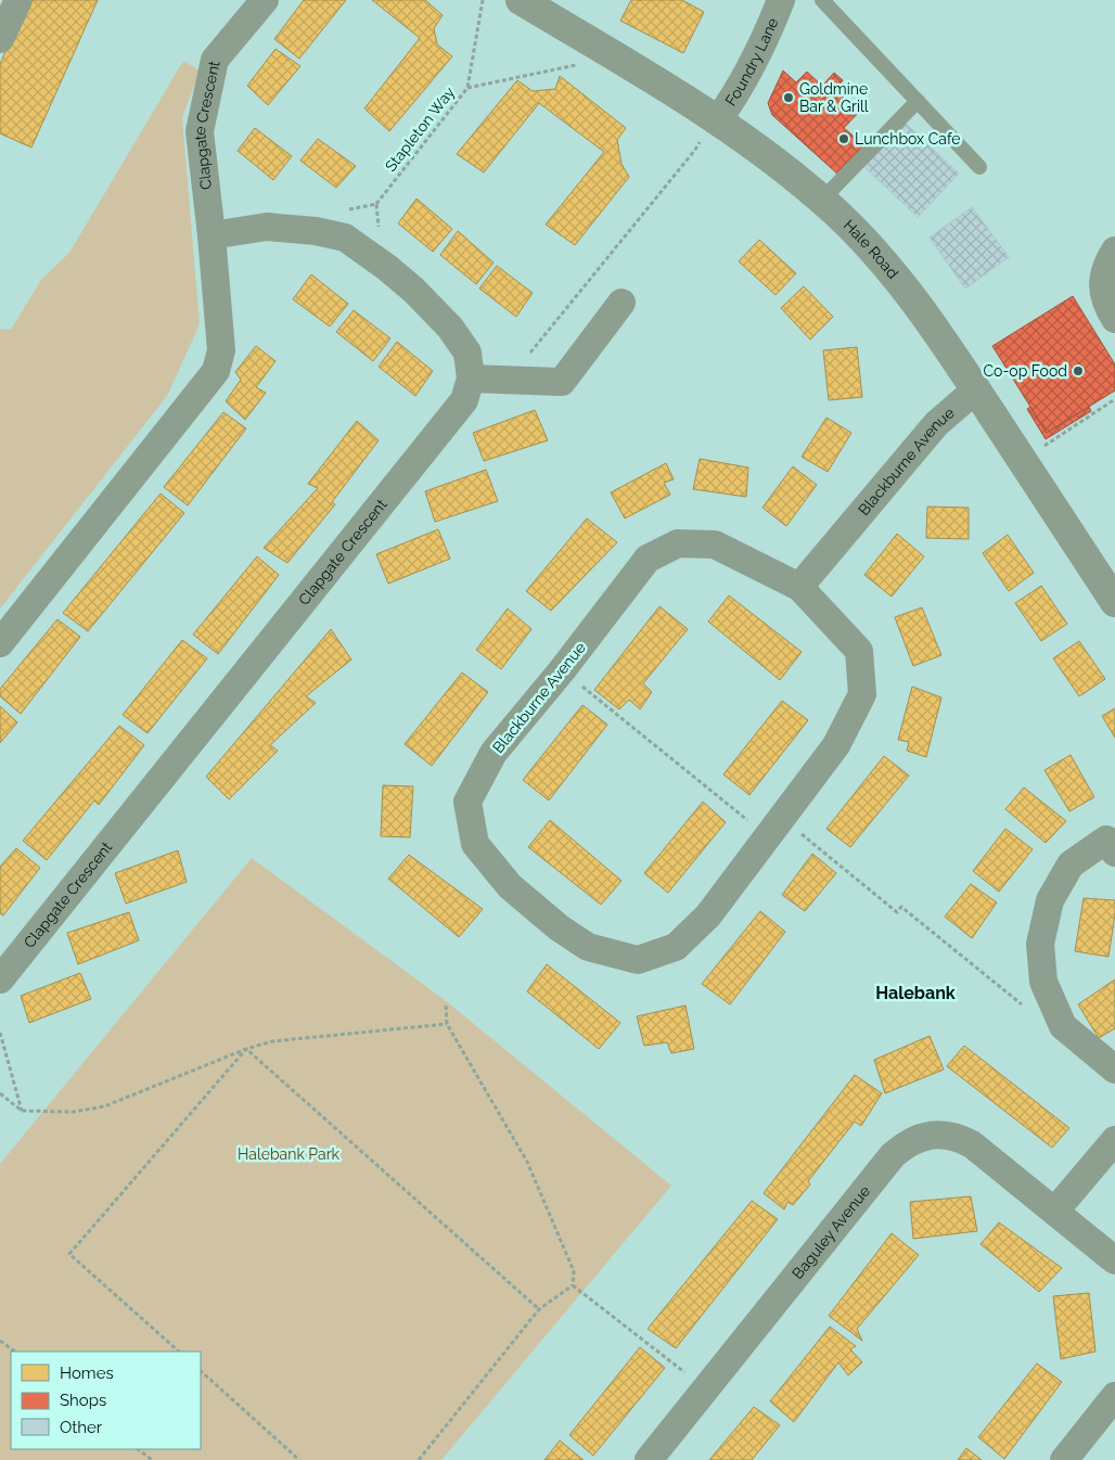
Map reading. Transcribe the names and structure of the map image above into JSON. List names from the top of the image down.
{
  "streets": {
    "street": [
      "Foundry Lane",
      "Clapgate Crescent",
      "Hale Road",
      "Blackburne Avenue",
      "Baguley Avenue"
    ],
    "path": ["Stapleton Way"]
  },
  "crossings": [
    ["Foundry Lane", "Hale Road"],
    ["Hale Road", "Blackburne Avenue"]
  ],
  "districts": ["Halebank"],
  "parks": ["Halebank Park"],
  "places": ["Goldmine Bar & Grill", "Lunchbox Cafe", "Co-op Food"],
  "legend": ["Homes", "Shops", "Other"]
}
